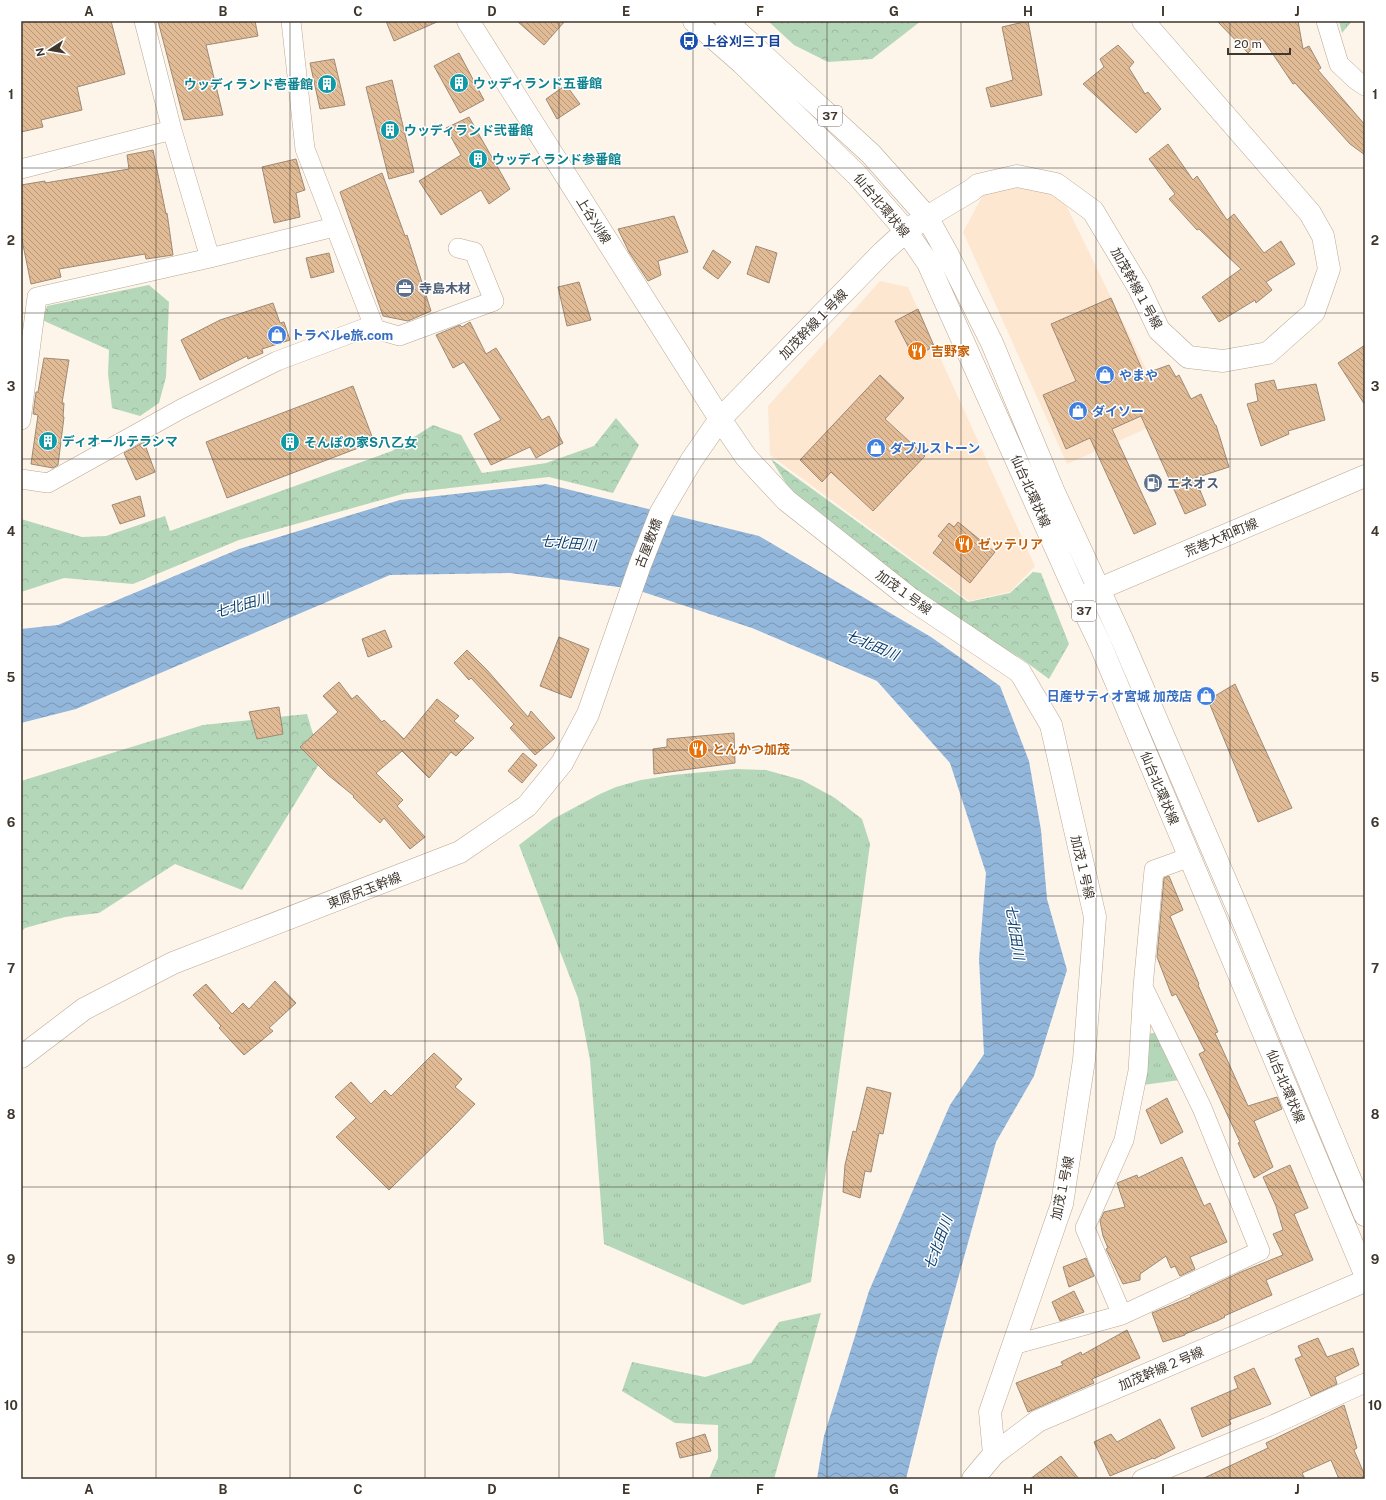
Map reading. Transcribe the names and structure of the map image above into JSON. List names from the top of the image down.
{
  "streets": {
    "street": [
      "37",
      "仙台北環状線",
      "上谷刈線",
      "加茂幹線１号線",
      "荒巻大和町線",
      "古屋敷橋",
      "加茂１号線",
      "東原尻玉幹線",
      "加茂幹線２号線"
    ]
  },
  "crossings": [
    ["仙台北環状線", "加茂幹線１号線"],
    ["仙台北環状線", "荒巻大和町線"],
    ["上谷刈線", "加茂幹線１号線"],
    ["上谷刈線", "加茂１号線"],
    ["加茂幹線１号線", "古屋敷橋"],
    ["加茂幹線１号線", "加茂１号線"],
    ["古屋敷橋", "東原尻玉幹線"],
    ["加茂１号線", "加茂幹線２号線"]
  ],
  "water": ["七北田川"],
  "places": {
    "bus stop": ["上谷刈三丁目"],
    "building": [
      "ウッディランド五番館",
      "ウッディランド壱番館",
      "ウッディランド弐番館",
      "ウッディランド参番館",
      "ディオールテラシマ",
      "そんぽの家S八乙女"
    ],
    "office": ["寺島木材"],
    "shop": [
      "トラベルe旅.com",
      "やまや",
      "ダイソー",
      "ダブルストーン",
      "日産サティオ宮城 加茂店"
    ],
    "restaurant": ["吉野家", "ゼッテリア", "とんかつ加茂"],
    "fuel station": ["エネオス"]
  },
  "scale_bar": "20 m",
  "north": "left",
  "grid": {
    "columns": [
      "A",
      "B",
      "C",
      "D",
      "E",
      "F",
      "G",
      "H",
      "I",
      "J"
    ],
    "rows": [
      "1",
      "2",
      "3",
      "4",
      "5",
      "6",
      "7",
      "8",
      "9",
      "10"
    ]
  }
}
